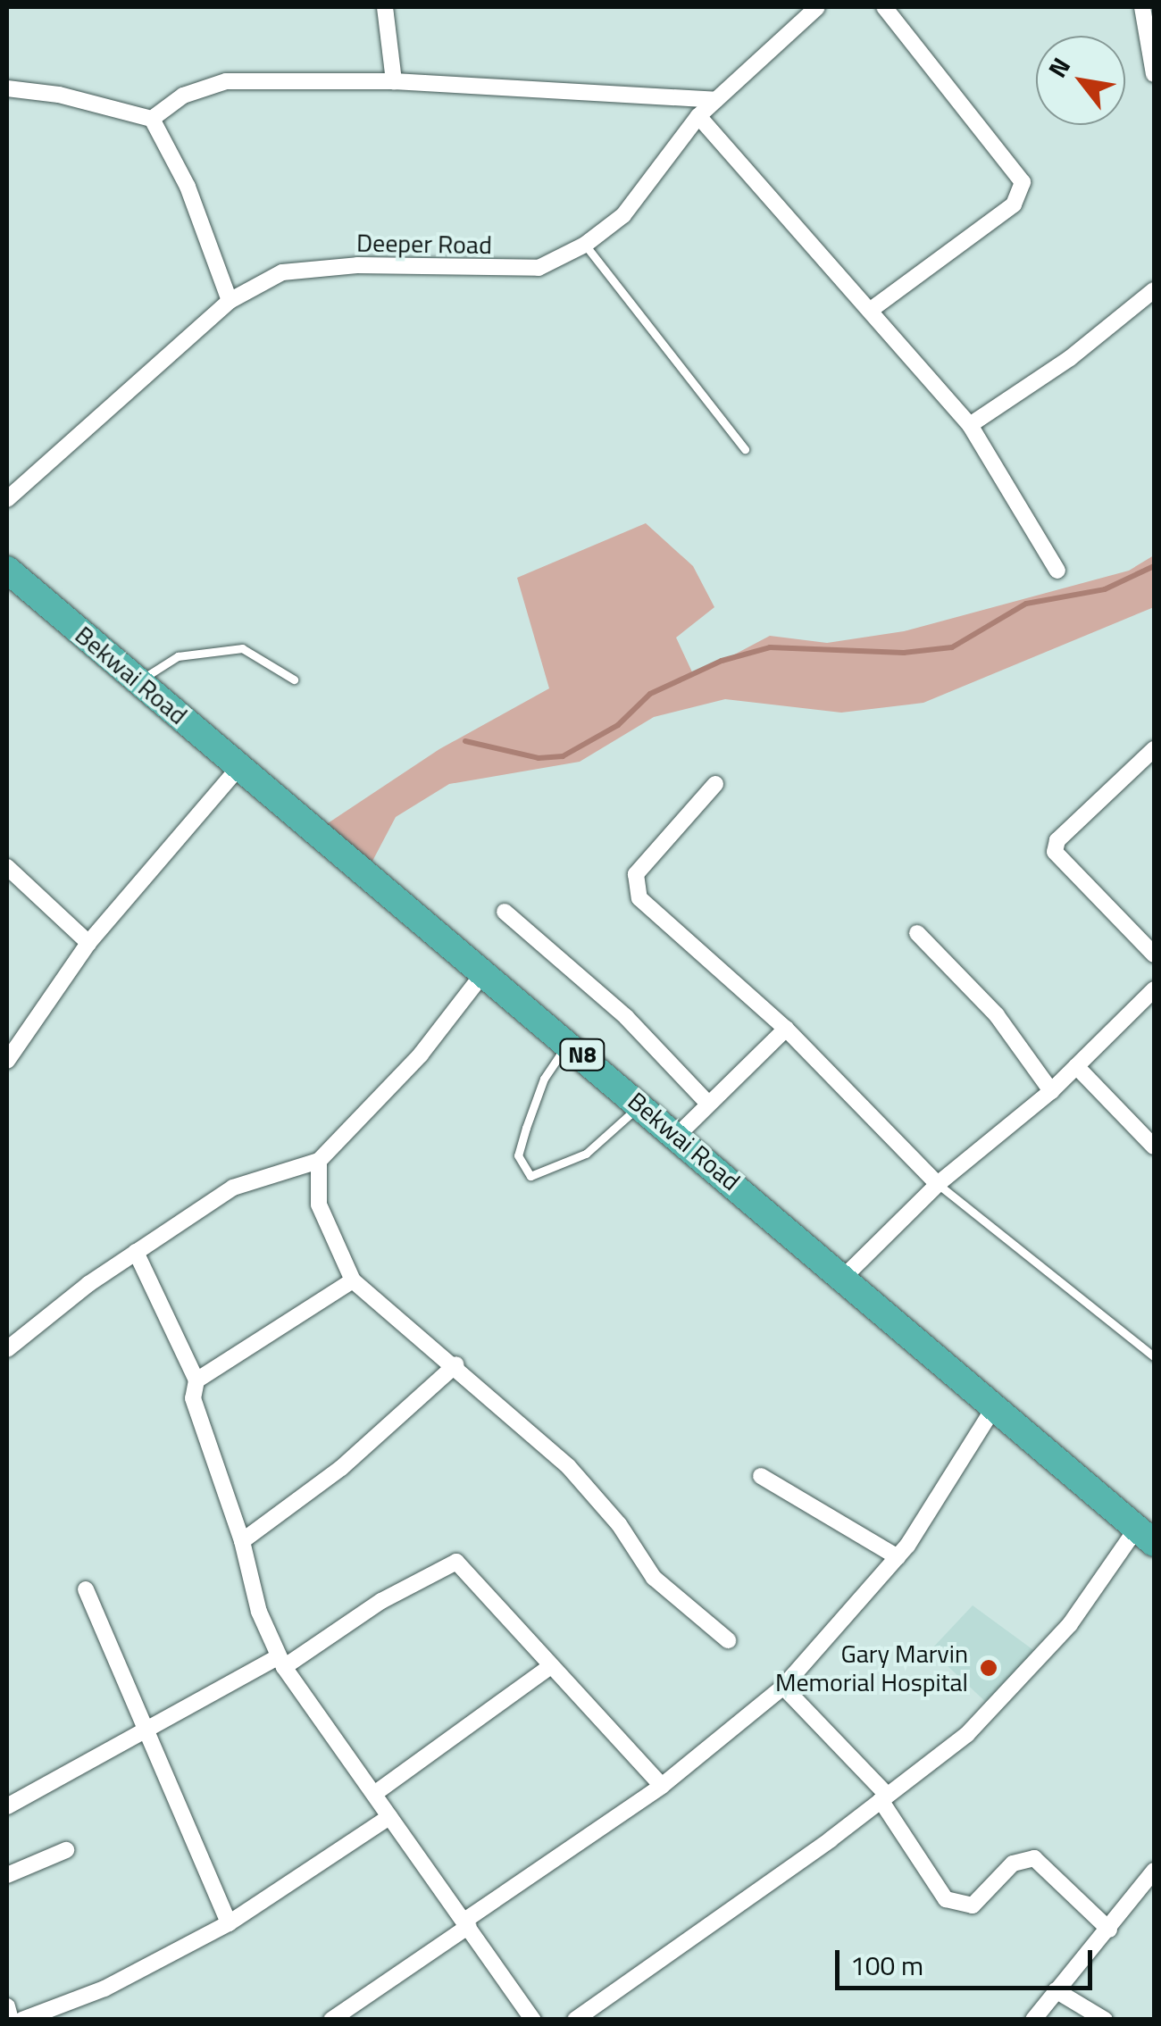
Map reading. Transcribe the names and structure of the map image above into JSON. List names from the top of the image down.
{
  "streets": {
    "highway": ["Bekwai Road", "N8"],
    "street": ["Deeper Road"]
  },
  "places": ["Gary Marvin Memorial Hospital"],
  "scale_bar": "100 m",
  "north": "top left"
}
